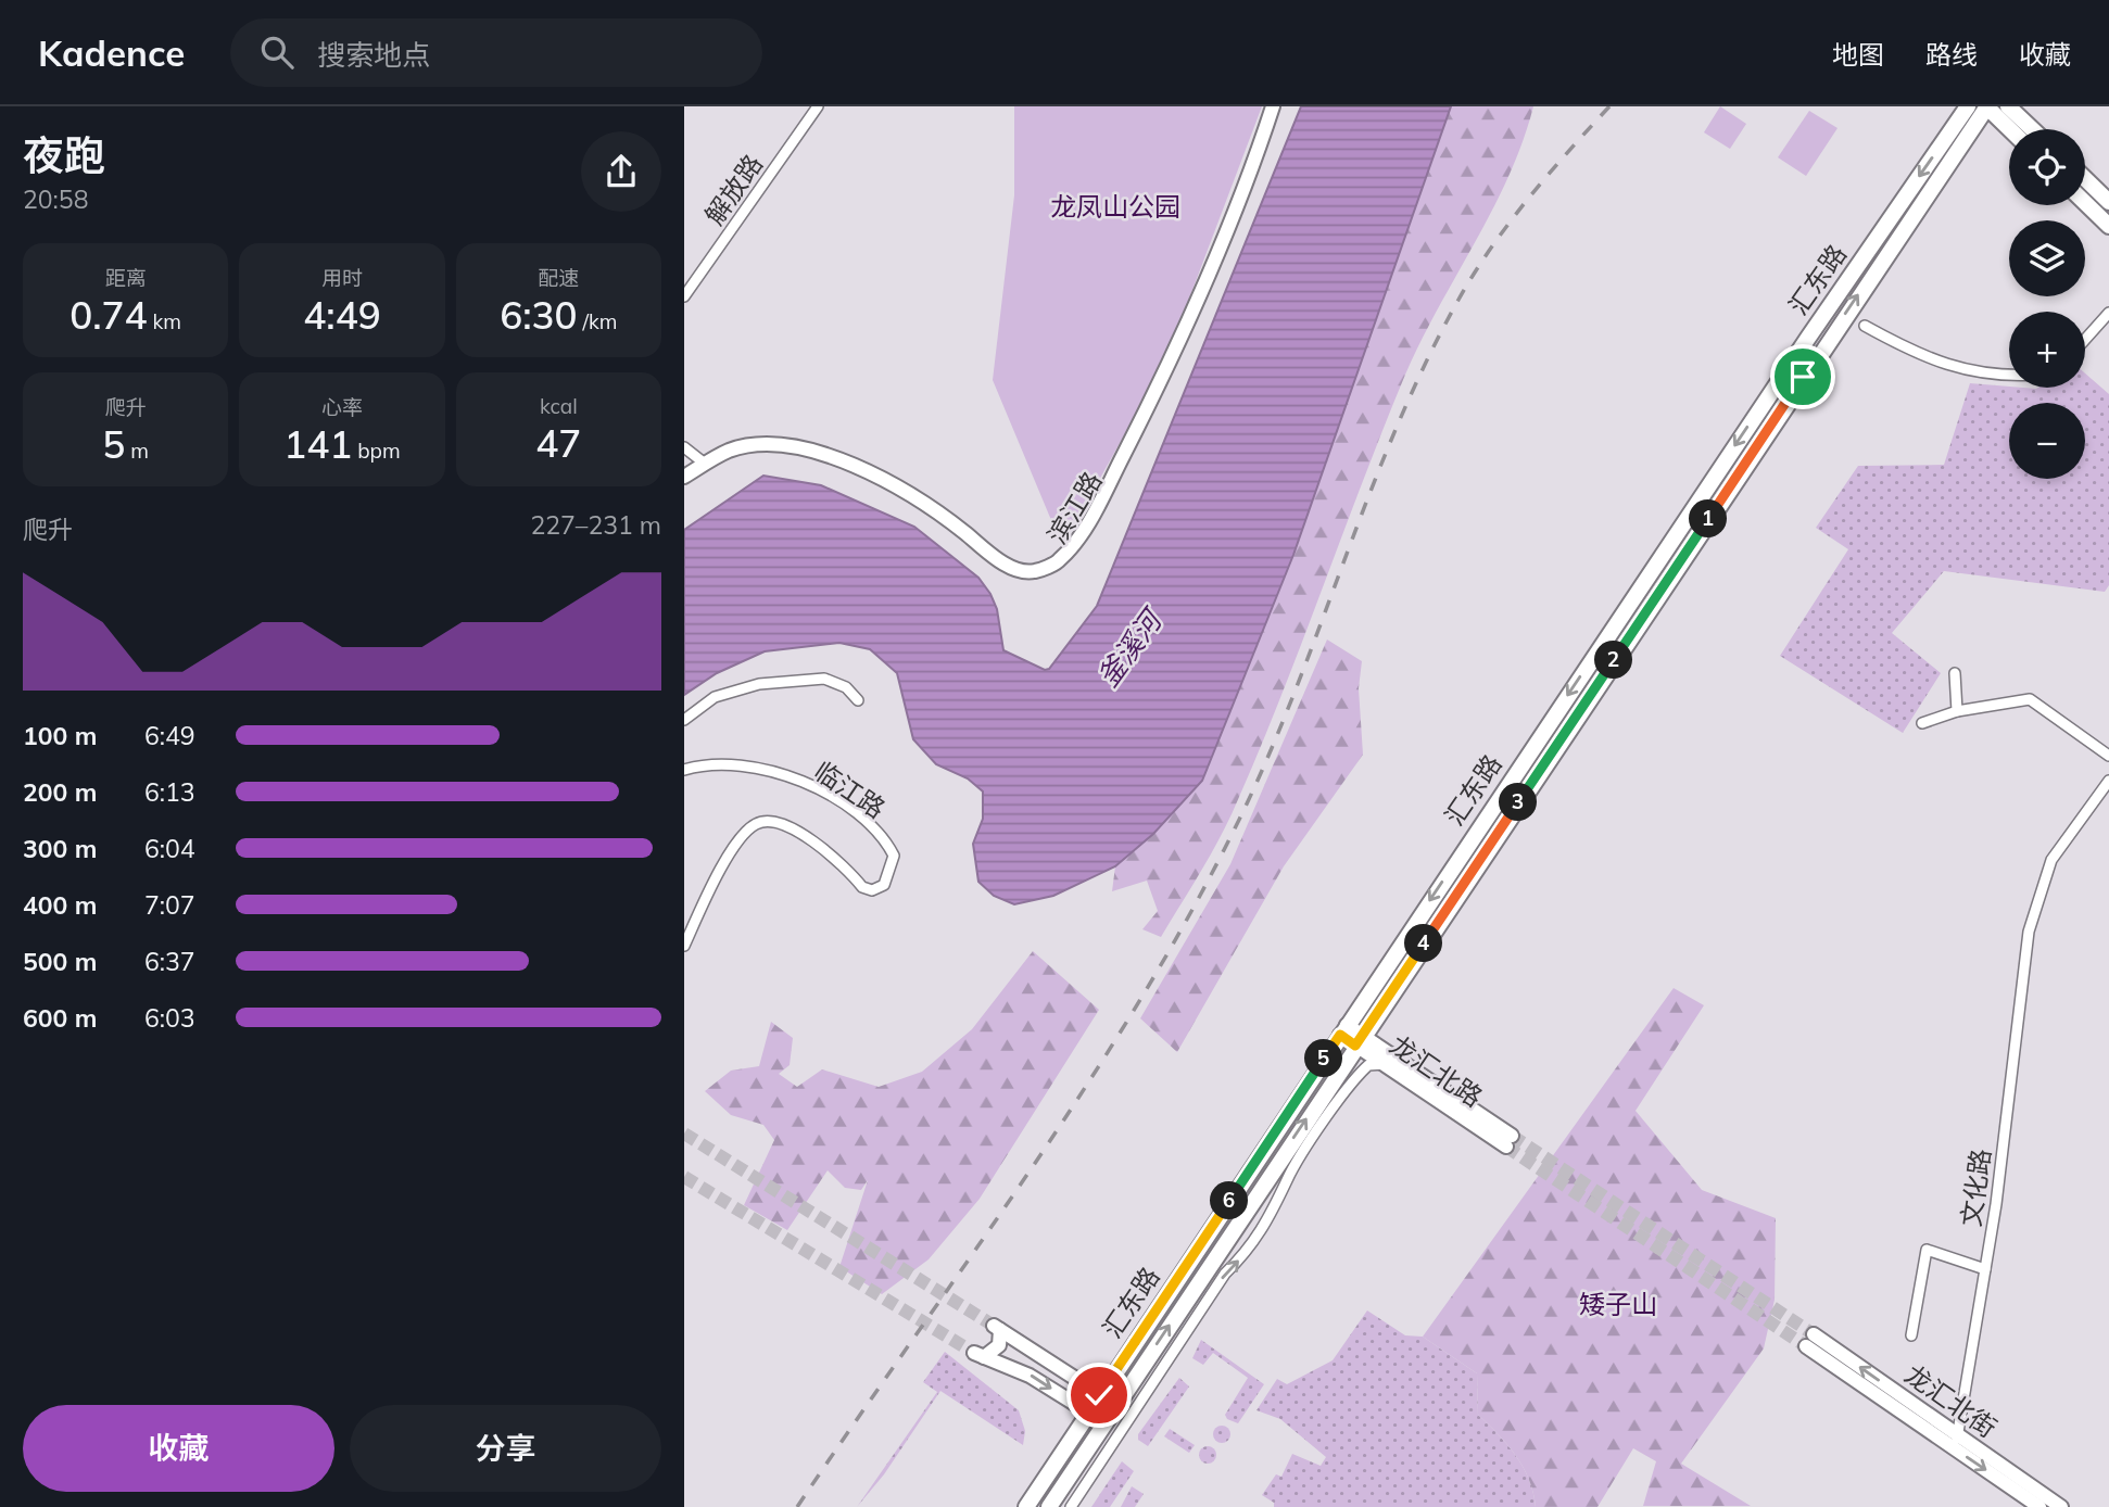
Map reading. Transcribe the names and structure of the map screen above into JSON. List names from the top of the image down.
{
  "streets": {
    "main road": [
      "汇东路",
      "滨江路",
      "龙汇北路",
      "龙汇北街"
    ],
    "street": ["解放路", "临江路", "文化路"]
  },
  "crossings": [
    ["汇东路", "龙汇北路"],
    ["文化路", "龙汇北街"]
  ],
  "water": ["釜溪河"],
  "parks": ["龙凤山公园", "矮子山"],
  "page": {
    "header": "Kadence",
    "search": "搜索地点",
    "nav": ["地图", "路线", "收藏"],
    "heading": ["夜跑", "20:58"],
    "map_buttons": ["+", "−"],
    "stats": [
      ["距离", "0.74 km"],
      ["用时", "4:49"],
      ["配速", "6:30 /km"],
      ["爬升", "5 m"],
      ["心率", "141 bpm"],
      ["kcal", "47"]
    ],
    "chart": ["爬升", "227–231 m"],
    "pins": [
      "1",
      "2",
      "3",
      "4",
      "5",
      "6"
    ],
    "list": [
      {
        "name": "100 m",
        "note": "6:49"
      },
      {
        "name": "200 m",
        "note": "6:13"
      },
      {
        "name": "300 m",
        "note": "6:04"
      },
      {
        "name": "400 m",
        "note": "7:07"
      },
      {
        "name": "500 m",
        "note": "6:37"
      },
      {
        "name": "600 m",
        "note": "6:03"
      }
    ],
    "buttons": ["收藏", "分享"]
  }
}
